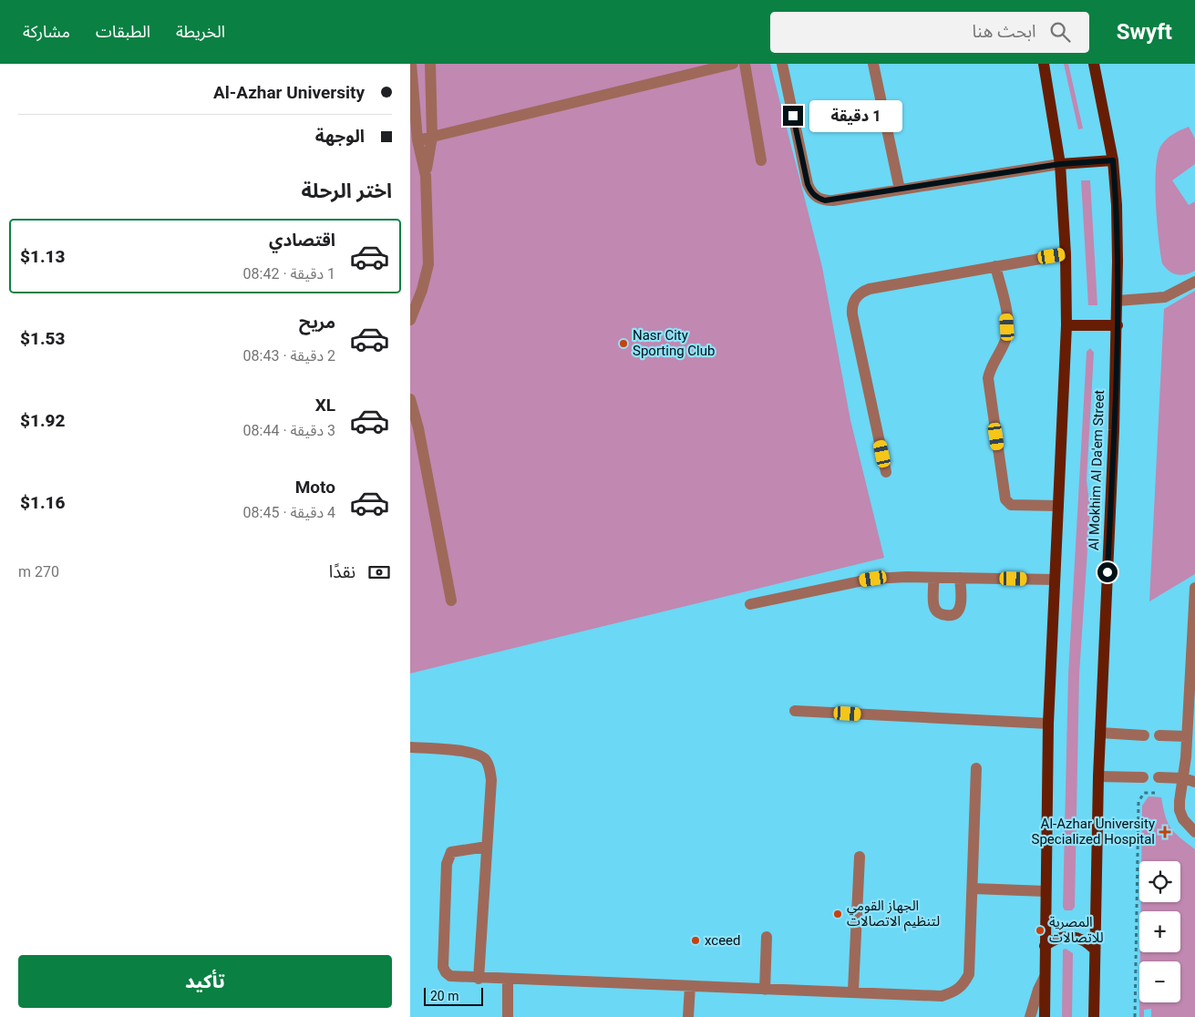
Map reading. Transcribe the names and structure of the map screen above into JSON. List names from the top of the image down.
{
  "streets": {
    "main road": ["Al Mokhim Al Da'em Street"]
  },
  "places": {
    "other": [
      "Nasr City Sporting Club",
      "الجهاز القومي لتنظيم الاتصالات",
      "المصرية للاتصالات",
      "xceed"
    ],
    "health": ["Al-Azhar University Specialized Hospital"]
  },
  "scale_bar": "20 m",
  "page": {
    "header": "Swyft",
    "search": "ابحث هنا",
    "nav": ["الخريطة", "الطبقات", "مشاركة"],
    "banner": ["Al-Azhar University", "الوجهة"],
    "bubble": "1 دقيقة",
    "heading": "اختر الرحلة",
    "list": [
      {
        "name": "اقتصادي",
        "note": "1 دقيقة · 08:42",
        "value": "$1.13"
      },
      {
        "name": "مريح",
        "note": "2 دقيقة · 08:43",
        "value": "$1.53"
      },
      {
        "name": "XL",
        "note": "3 دقيقة · 08:44",
        "value": "$1.92"
      },
      {
        "name": "Moto",
        "note": "4 دقيقة · 08:45",
        "value": "$1.16"
      }
    ],
    "pay": ["نقدًا", "270 m"],
    "map_buttons": ["+", "−"],
    "buttons": "تأكيد",
    "scale": "20 m"
  }
}
